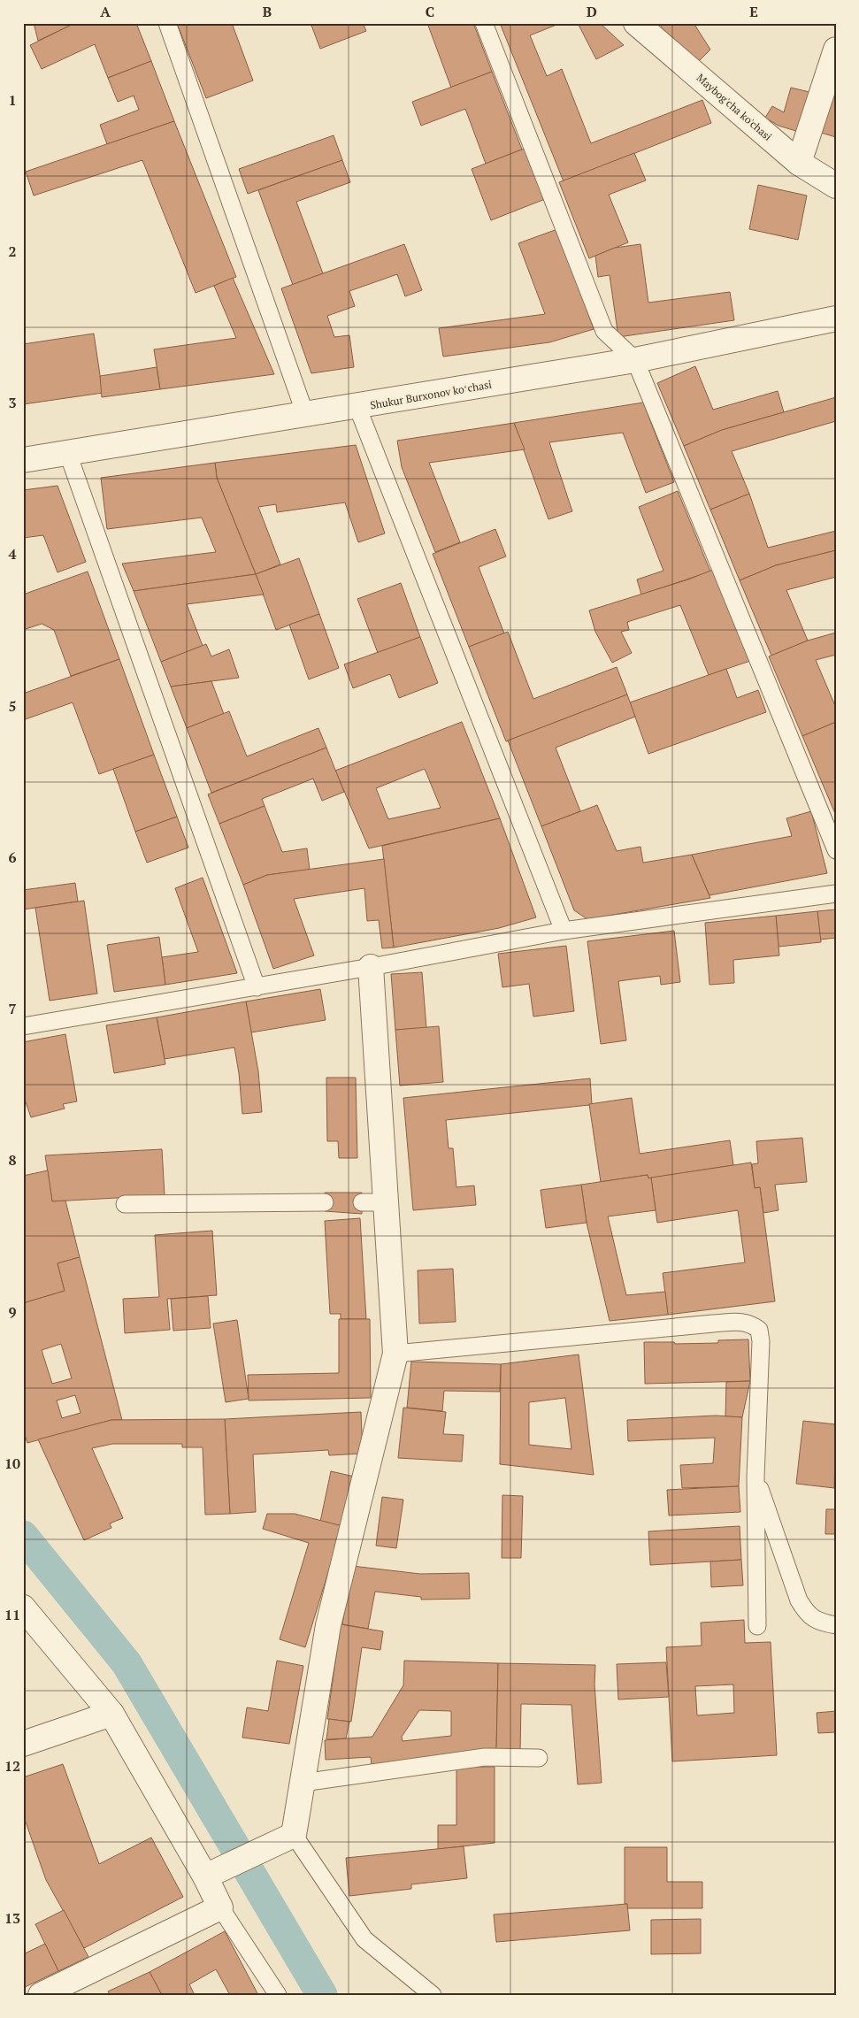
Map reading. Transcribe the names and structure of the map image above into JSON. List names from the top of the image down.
{
  "streets": {
    "street": ["Maybog'cha ko'chasi", "Shukur Burxonov koʻchasi"]
  },
  "grid": {
    "columns": [
      "A",
      "B",
      "C",
      "D",
      "E"
    ],
    "rows": [
      "1",
      "2",
      "3",
      "4",
      "5",
      "6",
      "7",
      "8",
      "9",
      "10",
      "11",
      "12",
      "13"
    ]
  }
}
